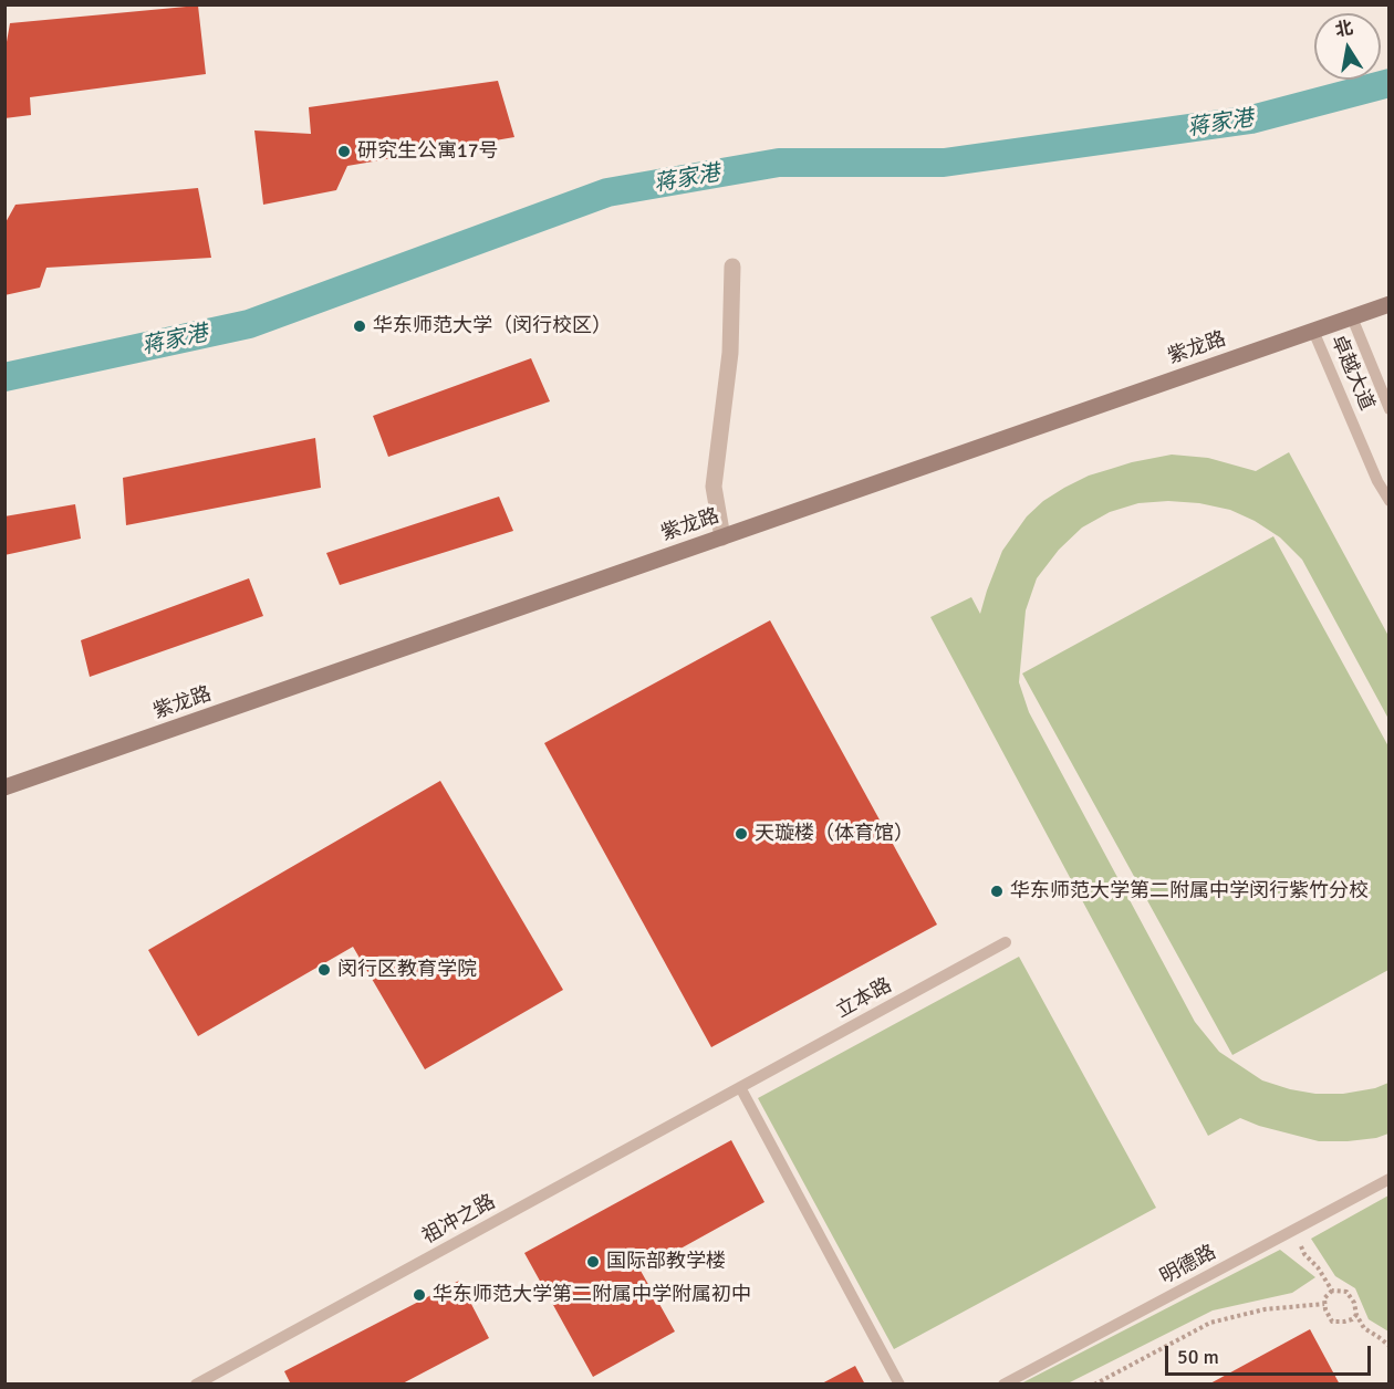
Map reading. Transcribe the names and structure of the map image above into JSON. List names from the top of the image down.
{
  "streets": {
    "street": ["紫龙路"],
    "lane": [
      "卓越大道",
      "立本路",
      "祖冲之路",
      "明德路"
    ]
  },
  "crossings": [
    ["紫龙路", "卓越大道"],
    ["立本路", "祖冲之路"]
  ],
  "water": ["蒋家港"],
  "places": [
    "研究生公寓17号",
    "华东师范大学（闵行校区）",
    "天璇楼（体育馆）",
    "华东师范大学第二附属中学闵行紫竹分校",
    "闵行区教育学院",
    "国际部教学楼",
    "华东师范大学第二附属中学附属初中"
  ],
  "scale_bar": "50 m",
  "north": "top"
}
